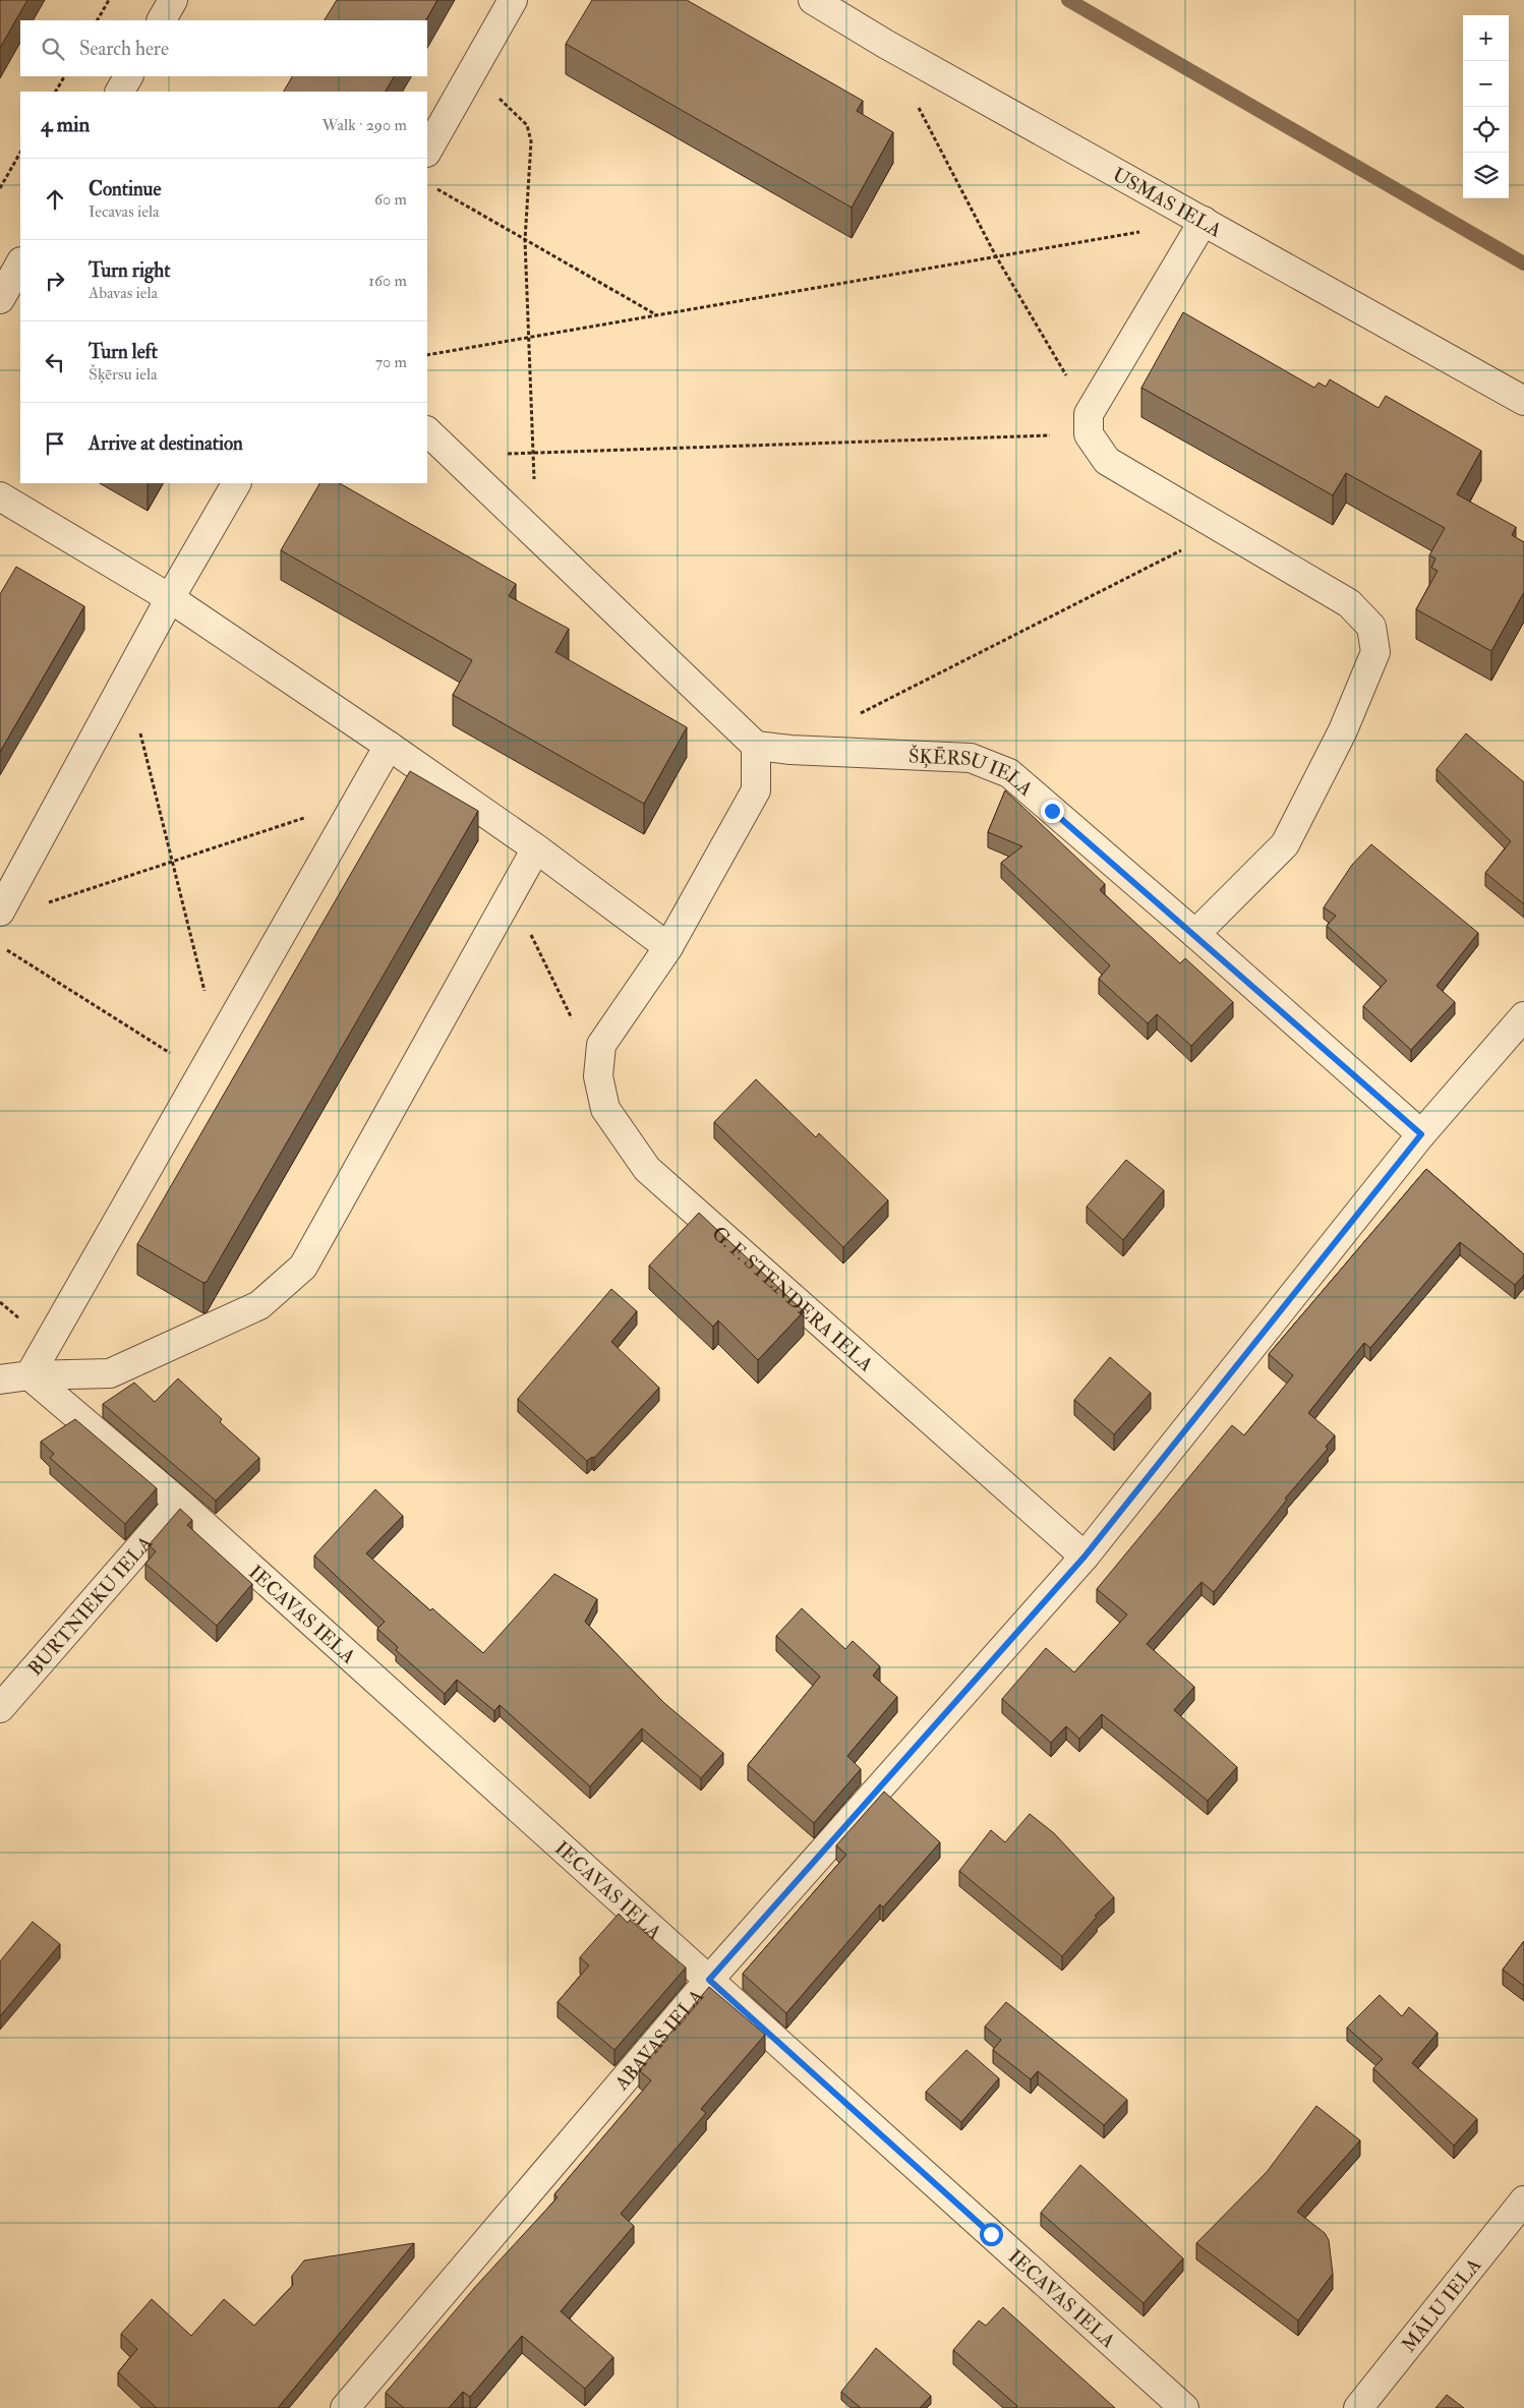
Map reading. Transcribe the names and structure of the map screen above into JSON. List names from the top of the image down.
{
  "streets": {
    "street": [
      "USMAS IELA",
      "ŠĶĒRSU IELA",
      "G. F. STENDERA IELA",
      "BURTNIEKU IELA",
      "IECAVAS IELA",
      "ABAVAS IELA",
      "MĀLU IELA"
    ]
  },
  "crossings": [
    ["ŠĶĒRSU IELA", "G. F. STENDERA IELA"],
    ["ŠĶĒRSU IELA", "ABAVAS IELA"],
    ["G. F. STENDERA IELA", "ABAVAS IELA"],
    ["BURTNIEKU IELA", "IECAVAS IELA"],
    ["IECAVAS IELA", "ABAVAS IELA"]
  ],
  "page": {
    "map_buttons": ["+", "−"],
    "search": "Search here",
    "heading": ["4 min", "Walk · 290 m"],
    "list": [
      ["Continue", "Iecavas iela", "60 m"],
      ["Turn right", "Abavas iela", "160 m"],
      ["Turn left", "Šķērsu iela", "70 m"],
      "Arrive at destination"
    ]
  }
}
